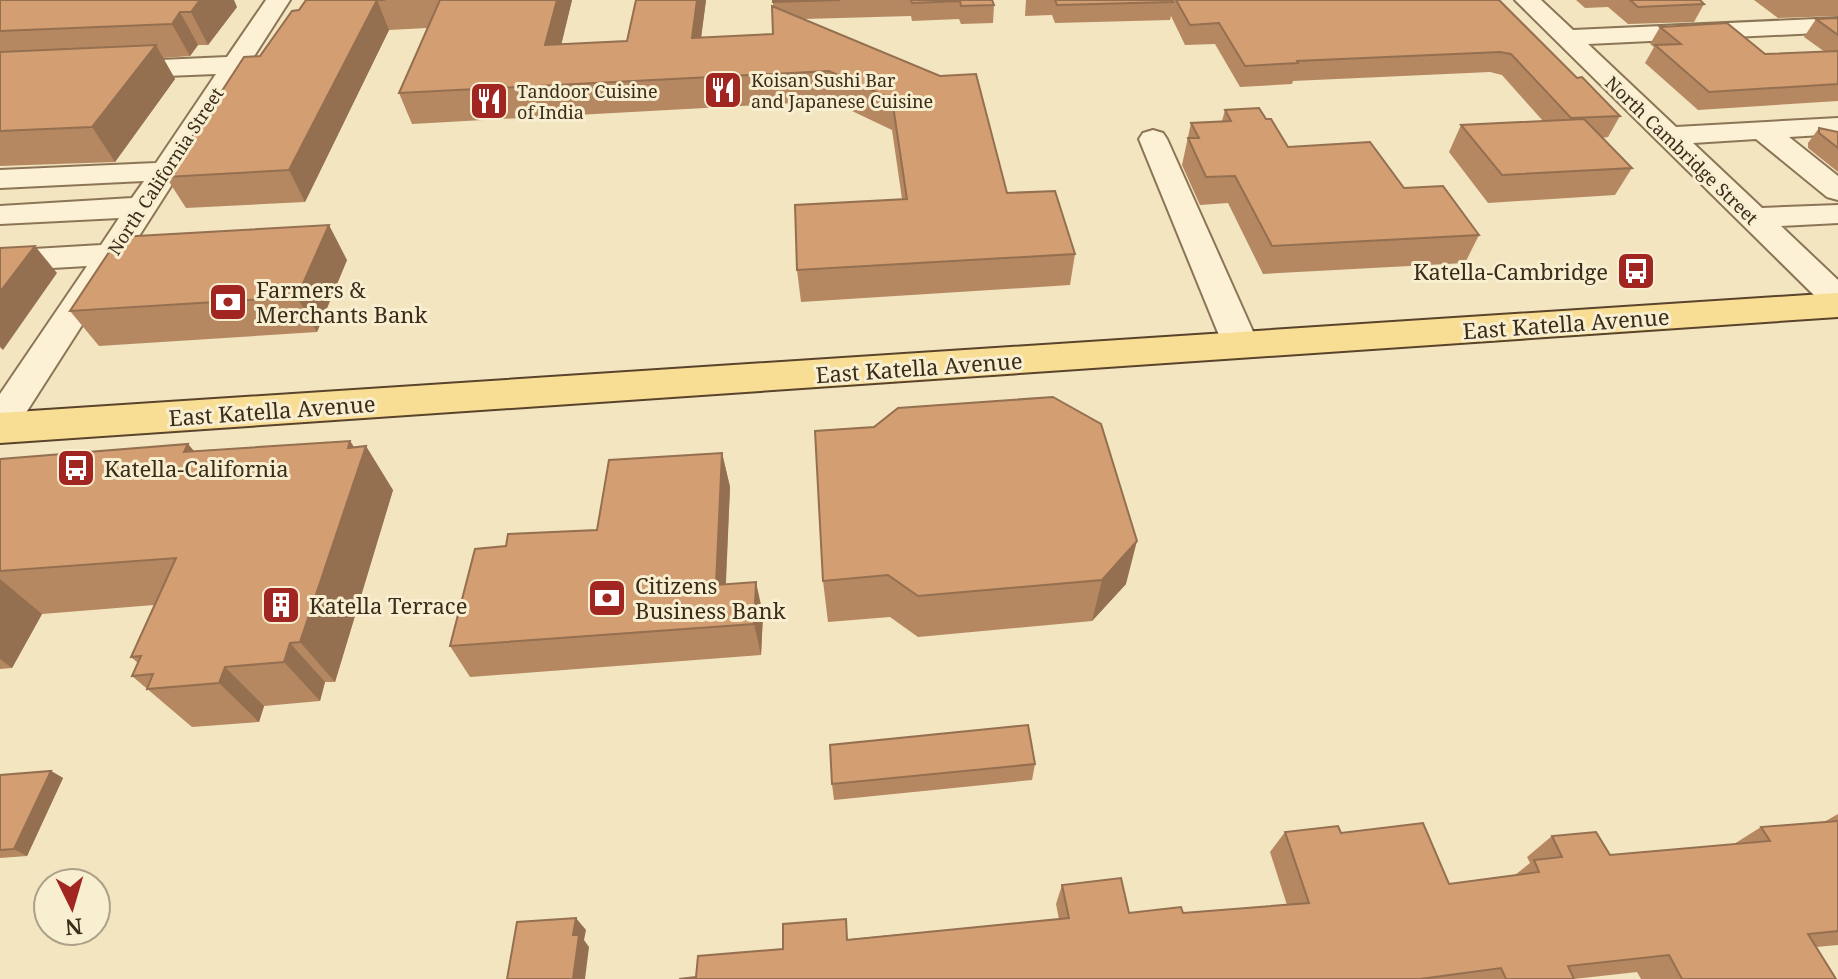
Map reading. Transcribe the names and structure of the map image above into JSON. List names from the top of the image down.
{
  "streets": {
    "main road": ["East Katella Avenue"],
    "street": ["North Cambridge Street", "North California Street"]
  },
  "crossings": [
    ["North Cambridge Street", "East Katella Avenue"],
    ["North California Street", "East Katella Avenue"]
  ],
  "places": {
    "restaurant": ["Koisan Sushi Bar and Japanese Cuisine", "Tandoor Cuisine of India"],
    "bus stop": ["Katella-Cambridge", "Katella-California"],
    "bank": ["Farmers & Merchants Bank", "Citizens Business Bank"],
    "building": ["Katella Terrace"]
  },
  "north": "bottom"
}
